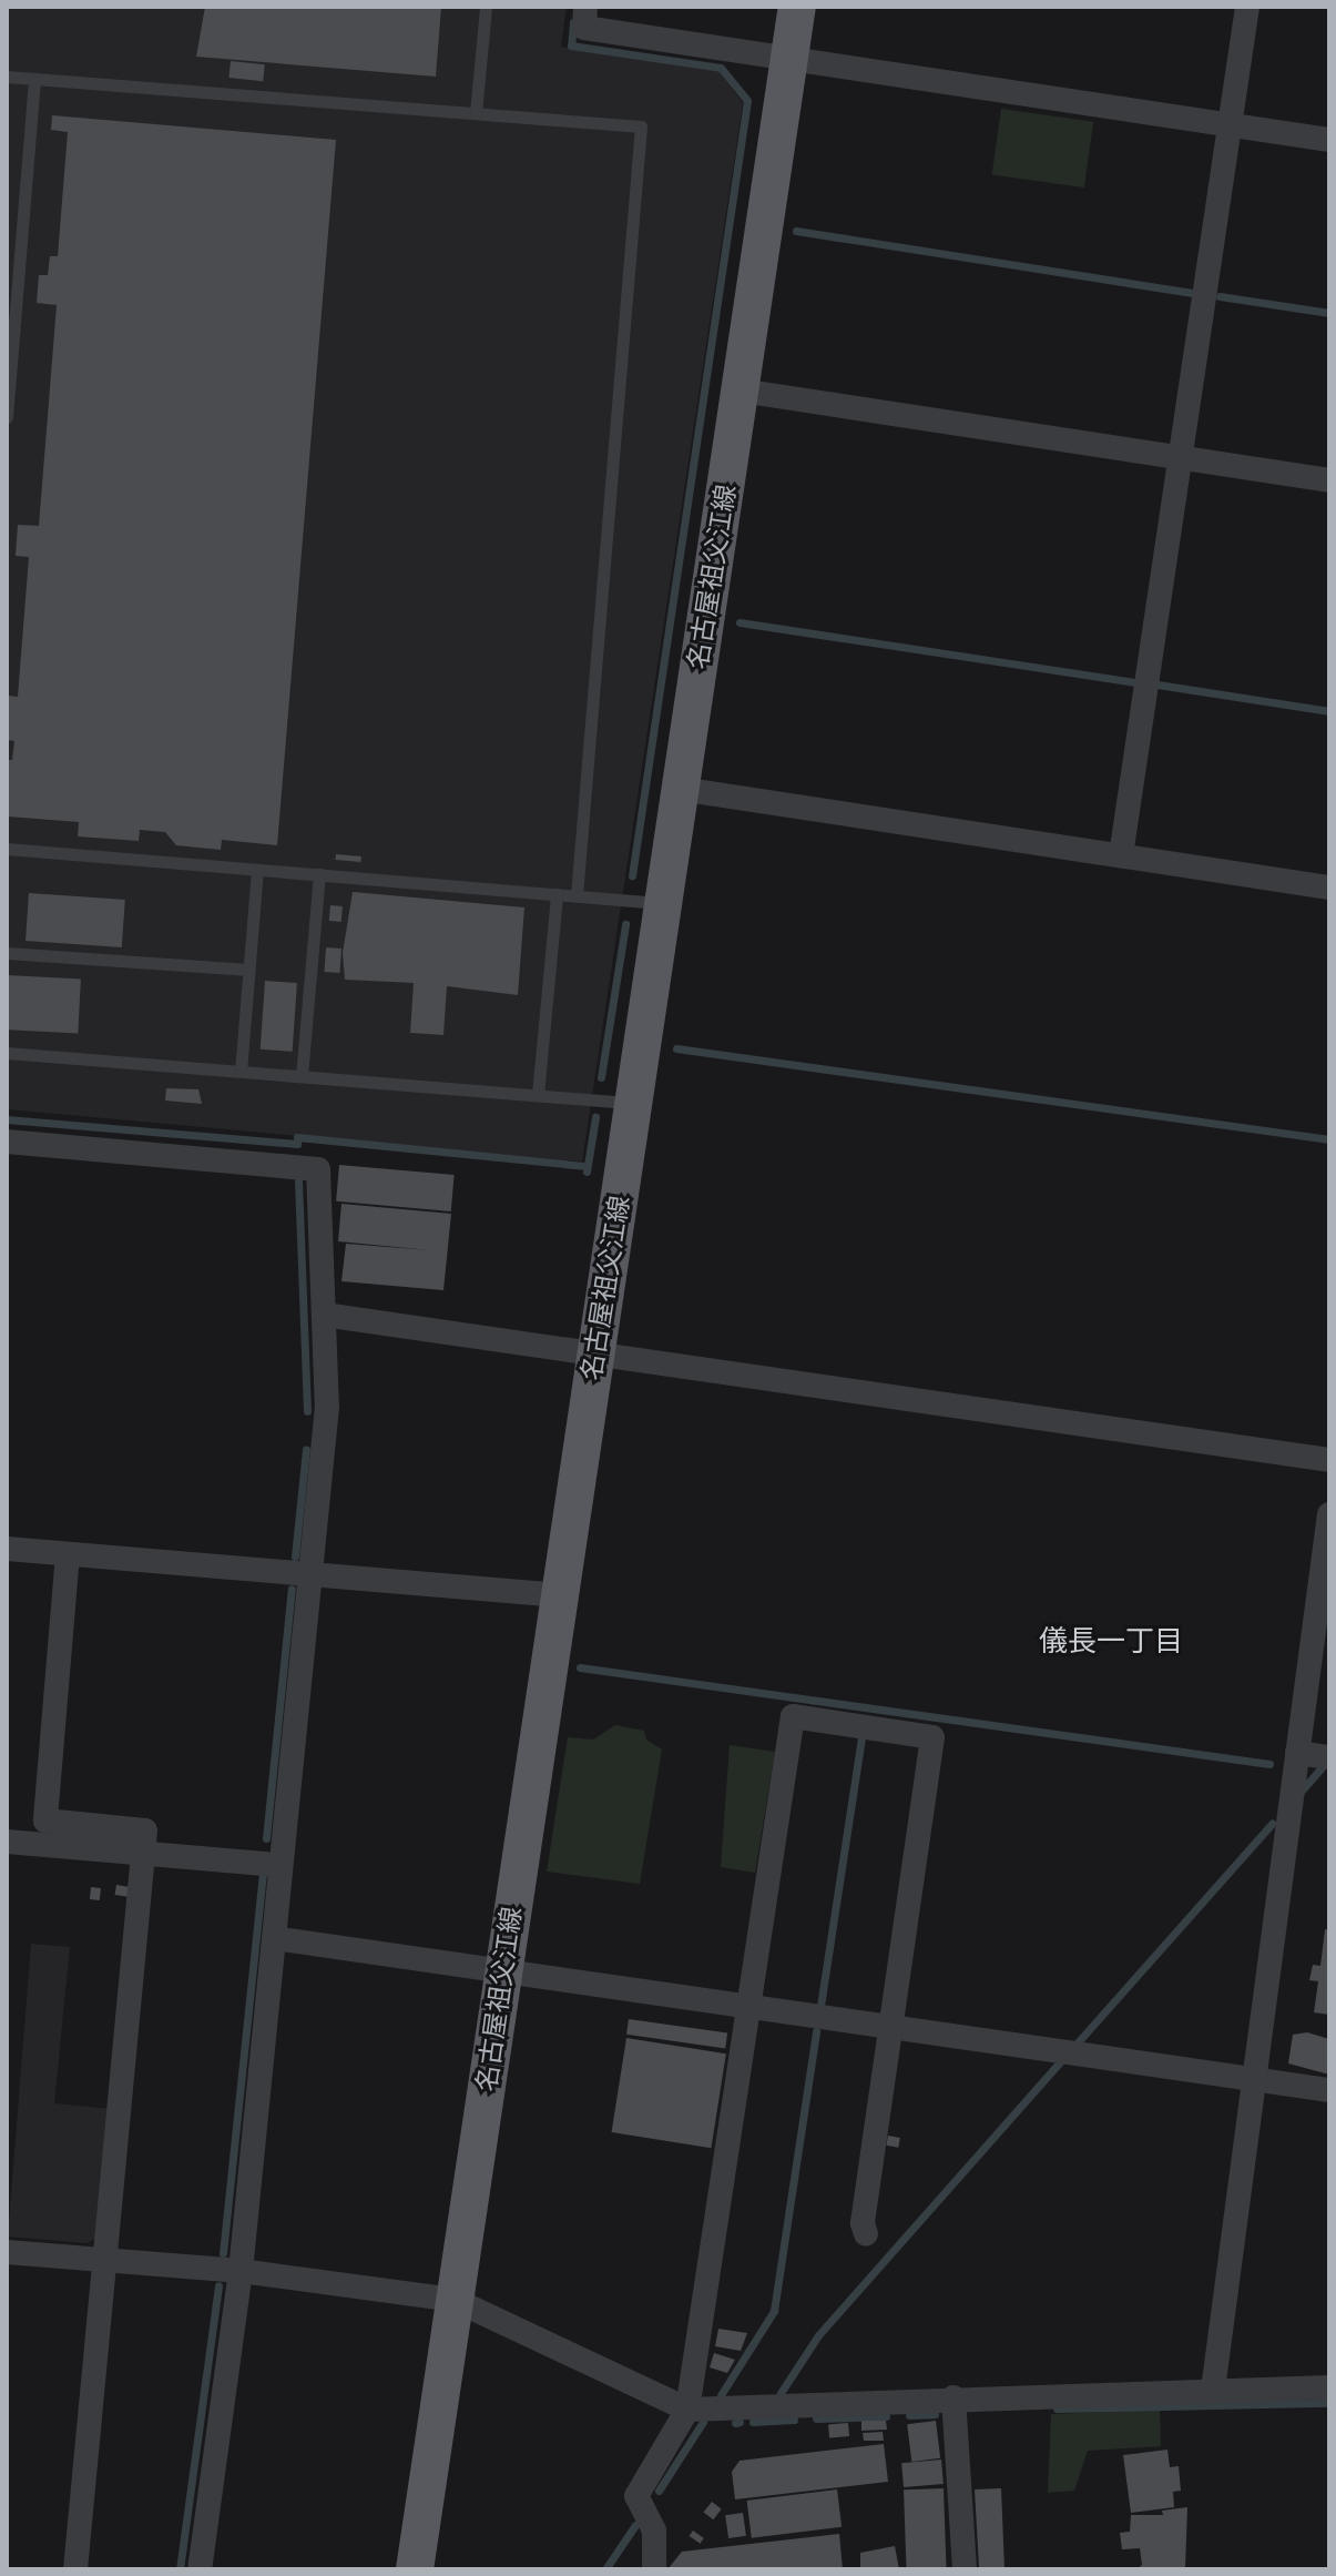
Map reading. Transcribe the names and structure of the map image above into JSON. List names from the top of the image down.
{
  "streets": {
    "main road": ["名古屋祖父江線"]
  },
  "districts": ["儀長一丁目"]
}
